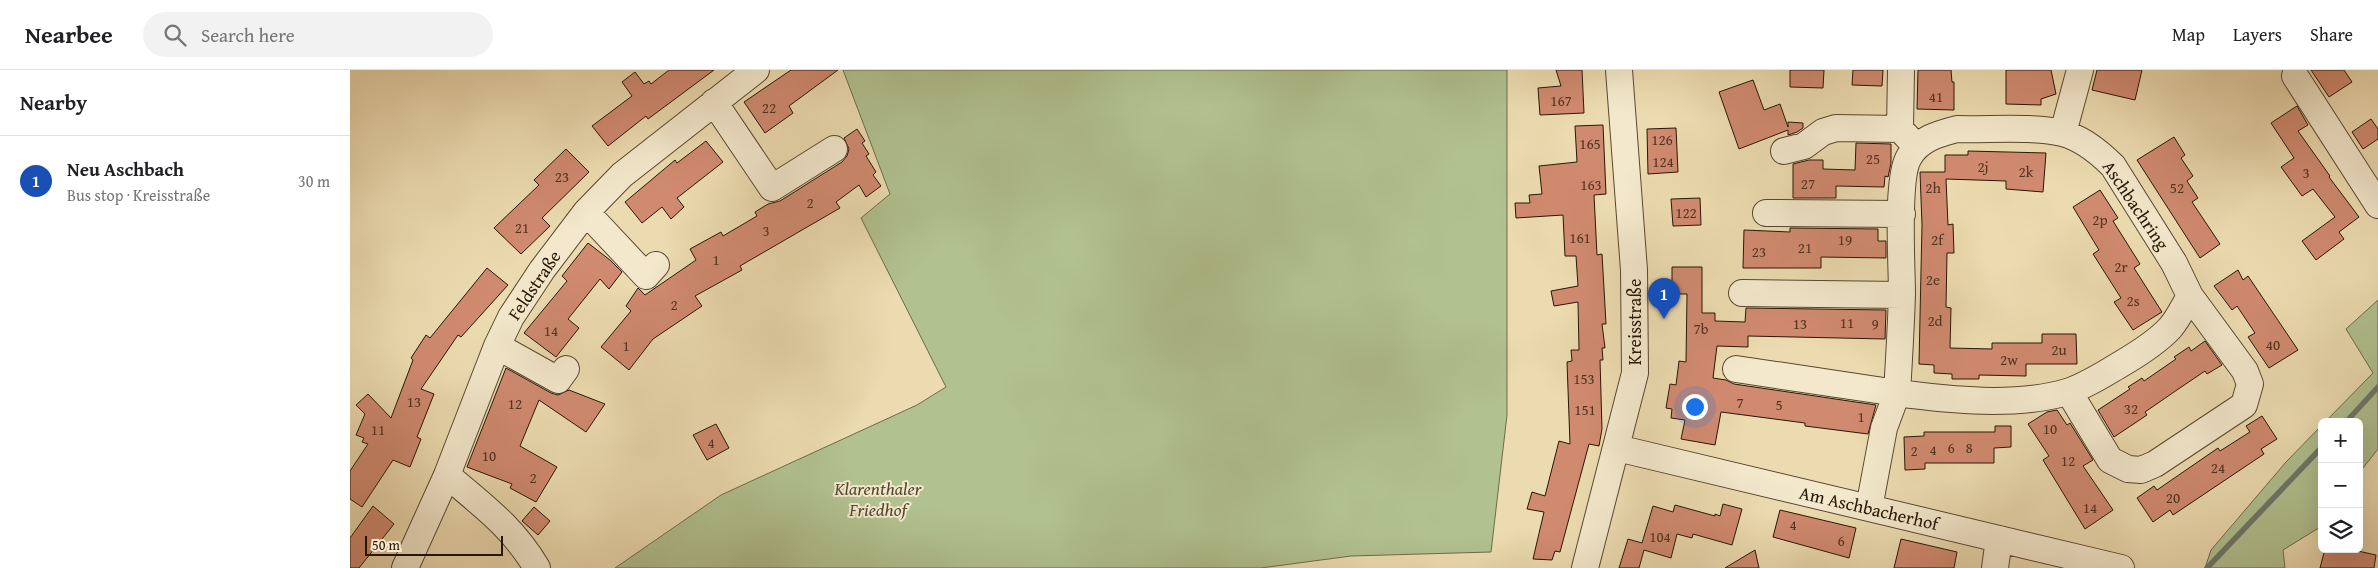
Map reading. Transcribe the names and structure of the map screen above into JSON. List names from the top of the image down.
{
  "streets": {
    "street": [
      "Aschbachring",
      "Feldstraße",
      "Kreisstraße",
      "Am Aschbacherhof"
    ]
  },
  "crossings": [
    ["Kreisstraße", "Am Aschbacherhof"]
  ],
  "parks": ["Klarenthaler Friedhof"],
  "house_numbers": [
    "41",
    "167",
    "22",
    "126",
    "165",
    "25",
    "124",
    "2j",
    "2k",
    "3",
    "23",
    "27",
    "163",
    "2h",
    "52",
    "2",
    "122",
    "2p",
    "21",
    "3",
    "161",
    "19",
    "2f",
    "21",
    "23",
    "1",
    "2r",
    "2e",
    "2s",
    "2",
    "2d",
    "11",
    "13",
    "9",
    "7b",
    "14",
    "40",
    "1",
    "2u",
    "2w",
    "153",
    "13",
    "7",
    "12",
    "5",
    "32",
    "151",
    "1",
    "10",
    "11",
    "4",
    "6",
    "8",
    "4",
    "2",
    "10",
    "12",
    "24",
    "2",
    "20",
    "14",
    "4",
    "104",
    "6"
  ],
  "scale_bar": "50 m",
  "page": {
    "header": "Nearbee",
    "search": "Search here",
    "nav": ["Map", "Layers", "Share"],
    "heading": "Nearby",
    "list": [
      {
        "mark": "1",
        "name": "Neu Aschbach",
        "note": "Bus stop · Kreisstraße",
        "value": "30 m"
      }
    ],
    "pins": "1",
    "map_buttons": ["+", "−"],
    "scale": "50 m"
  }
}
